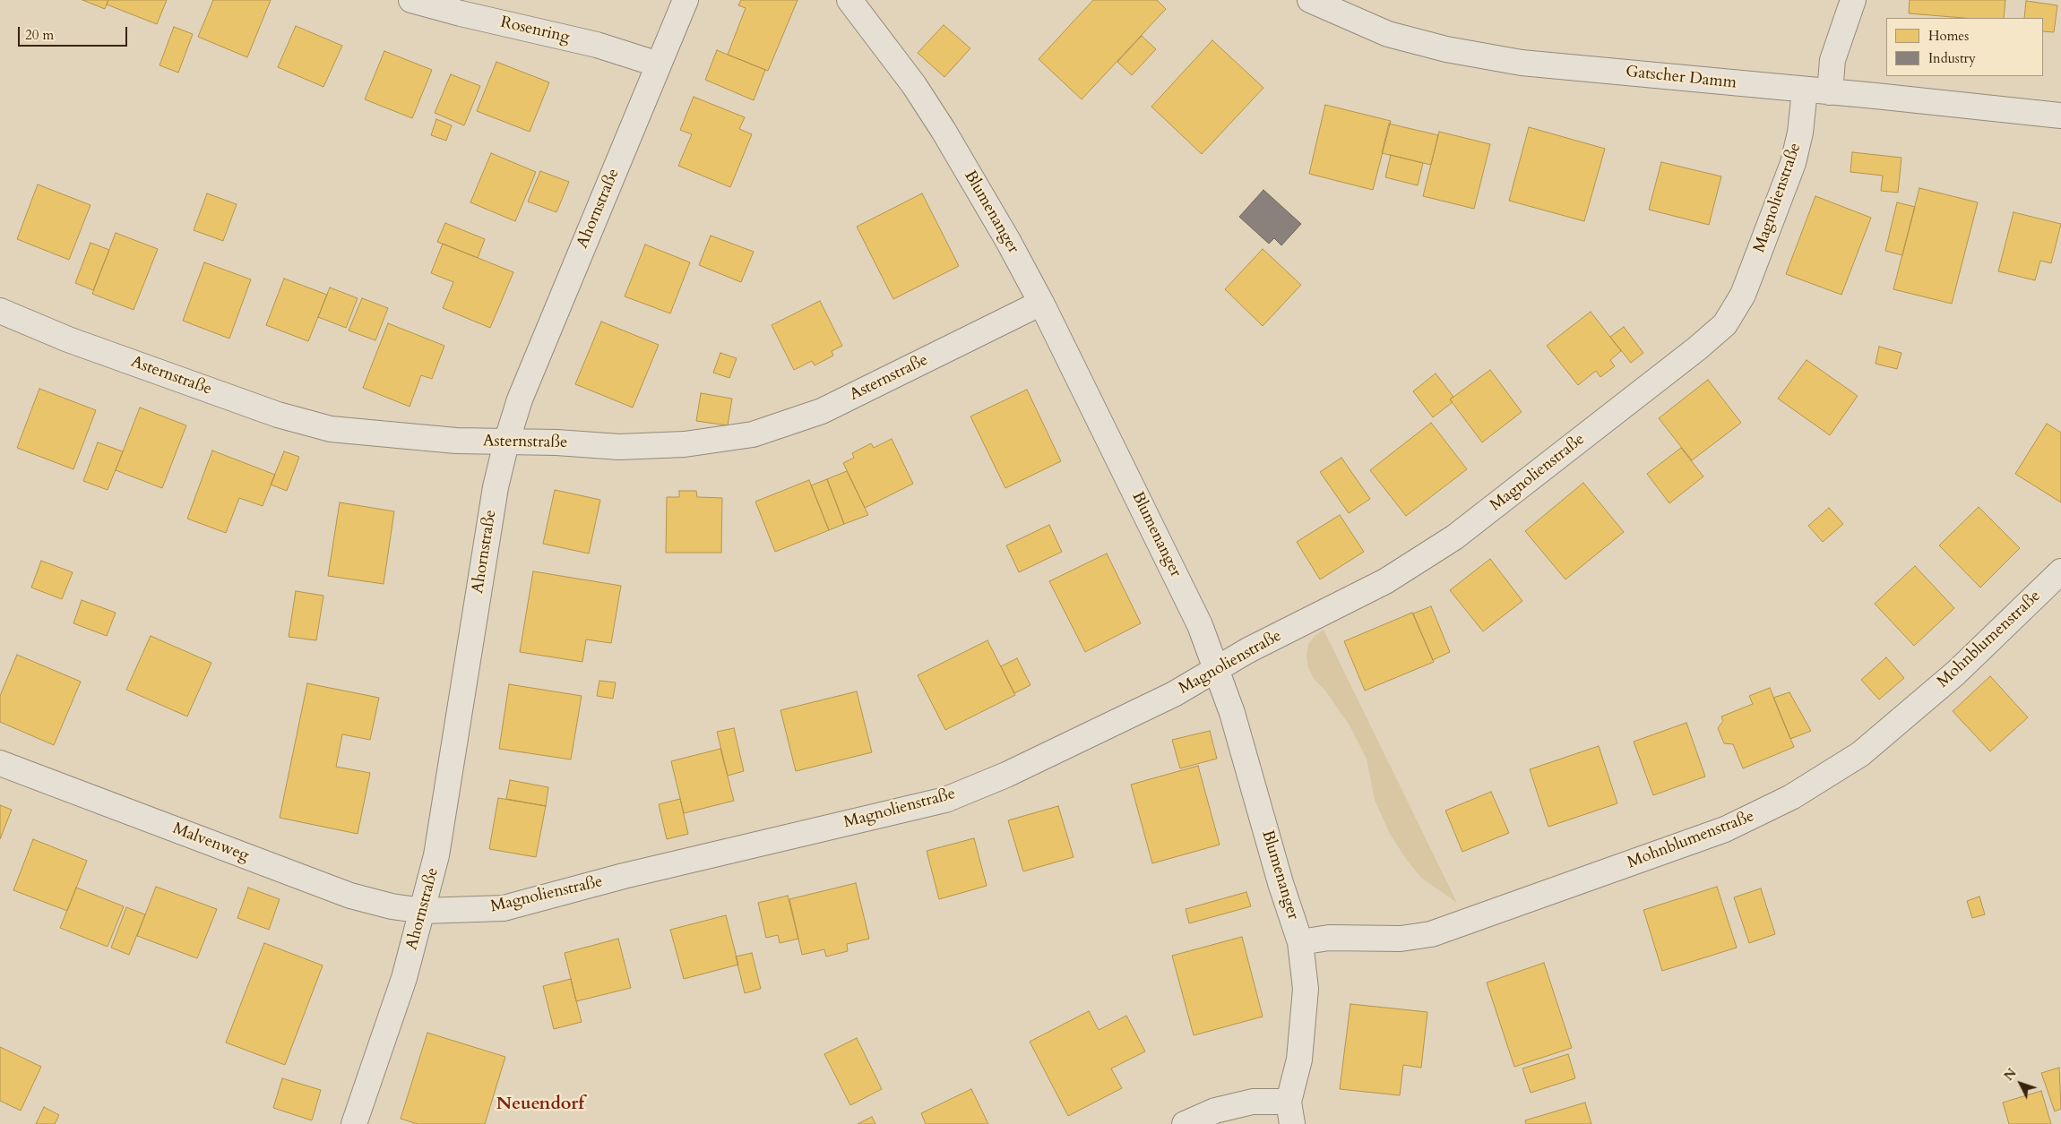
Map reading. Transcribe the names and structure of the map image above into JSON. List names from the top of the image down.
{
  "streets": {
    "street": [
      "Rosenring",
      "Gatscher Damm",
      "Magnolienstraße",
      "Ahornstraße",
      "Blumenanger",
      "Asternstraße",
      "Mohnblumenstraße",
      "Malvenweg"
    ]
  },
  "crossings": [
    ["Rosenring", "Ahornstraße"],
    ["Gatscher Damm", "Magnolienstraße"],
    ["Magnolienstraße", "Ahornstraße"],
    ["Magnolienstraße", "Blumenanger"],
    ["Magnolienstraße", "Malvenweg"],
    ["Ahornstraße", "Asternstraße"],
    ["Ahornstraße", "Malvenweg"],
    ["Blumenanger", "Asternstraße"],
    ["Blumenanger", "Mohnblumenstraße"]
  ],
  "districts": ["Neuendorf"],
  "legend": ["Homes", "Industry"],
  "scale_bar": "20 m",
  "north": "top left"
}
